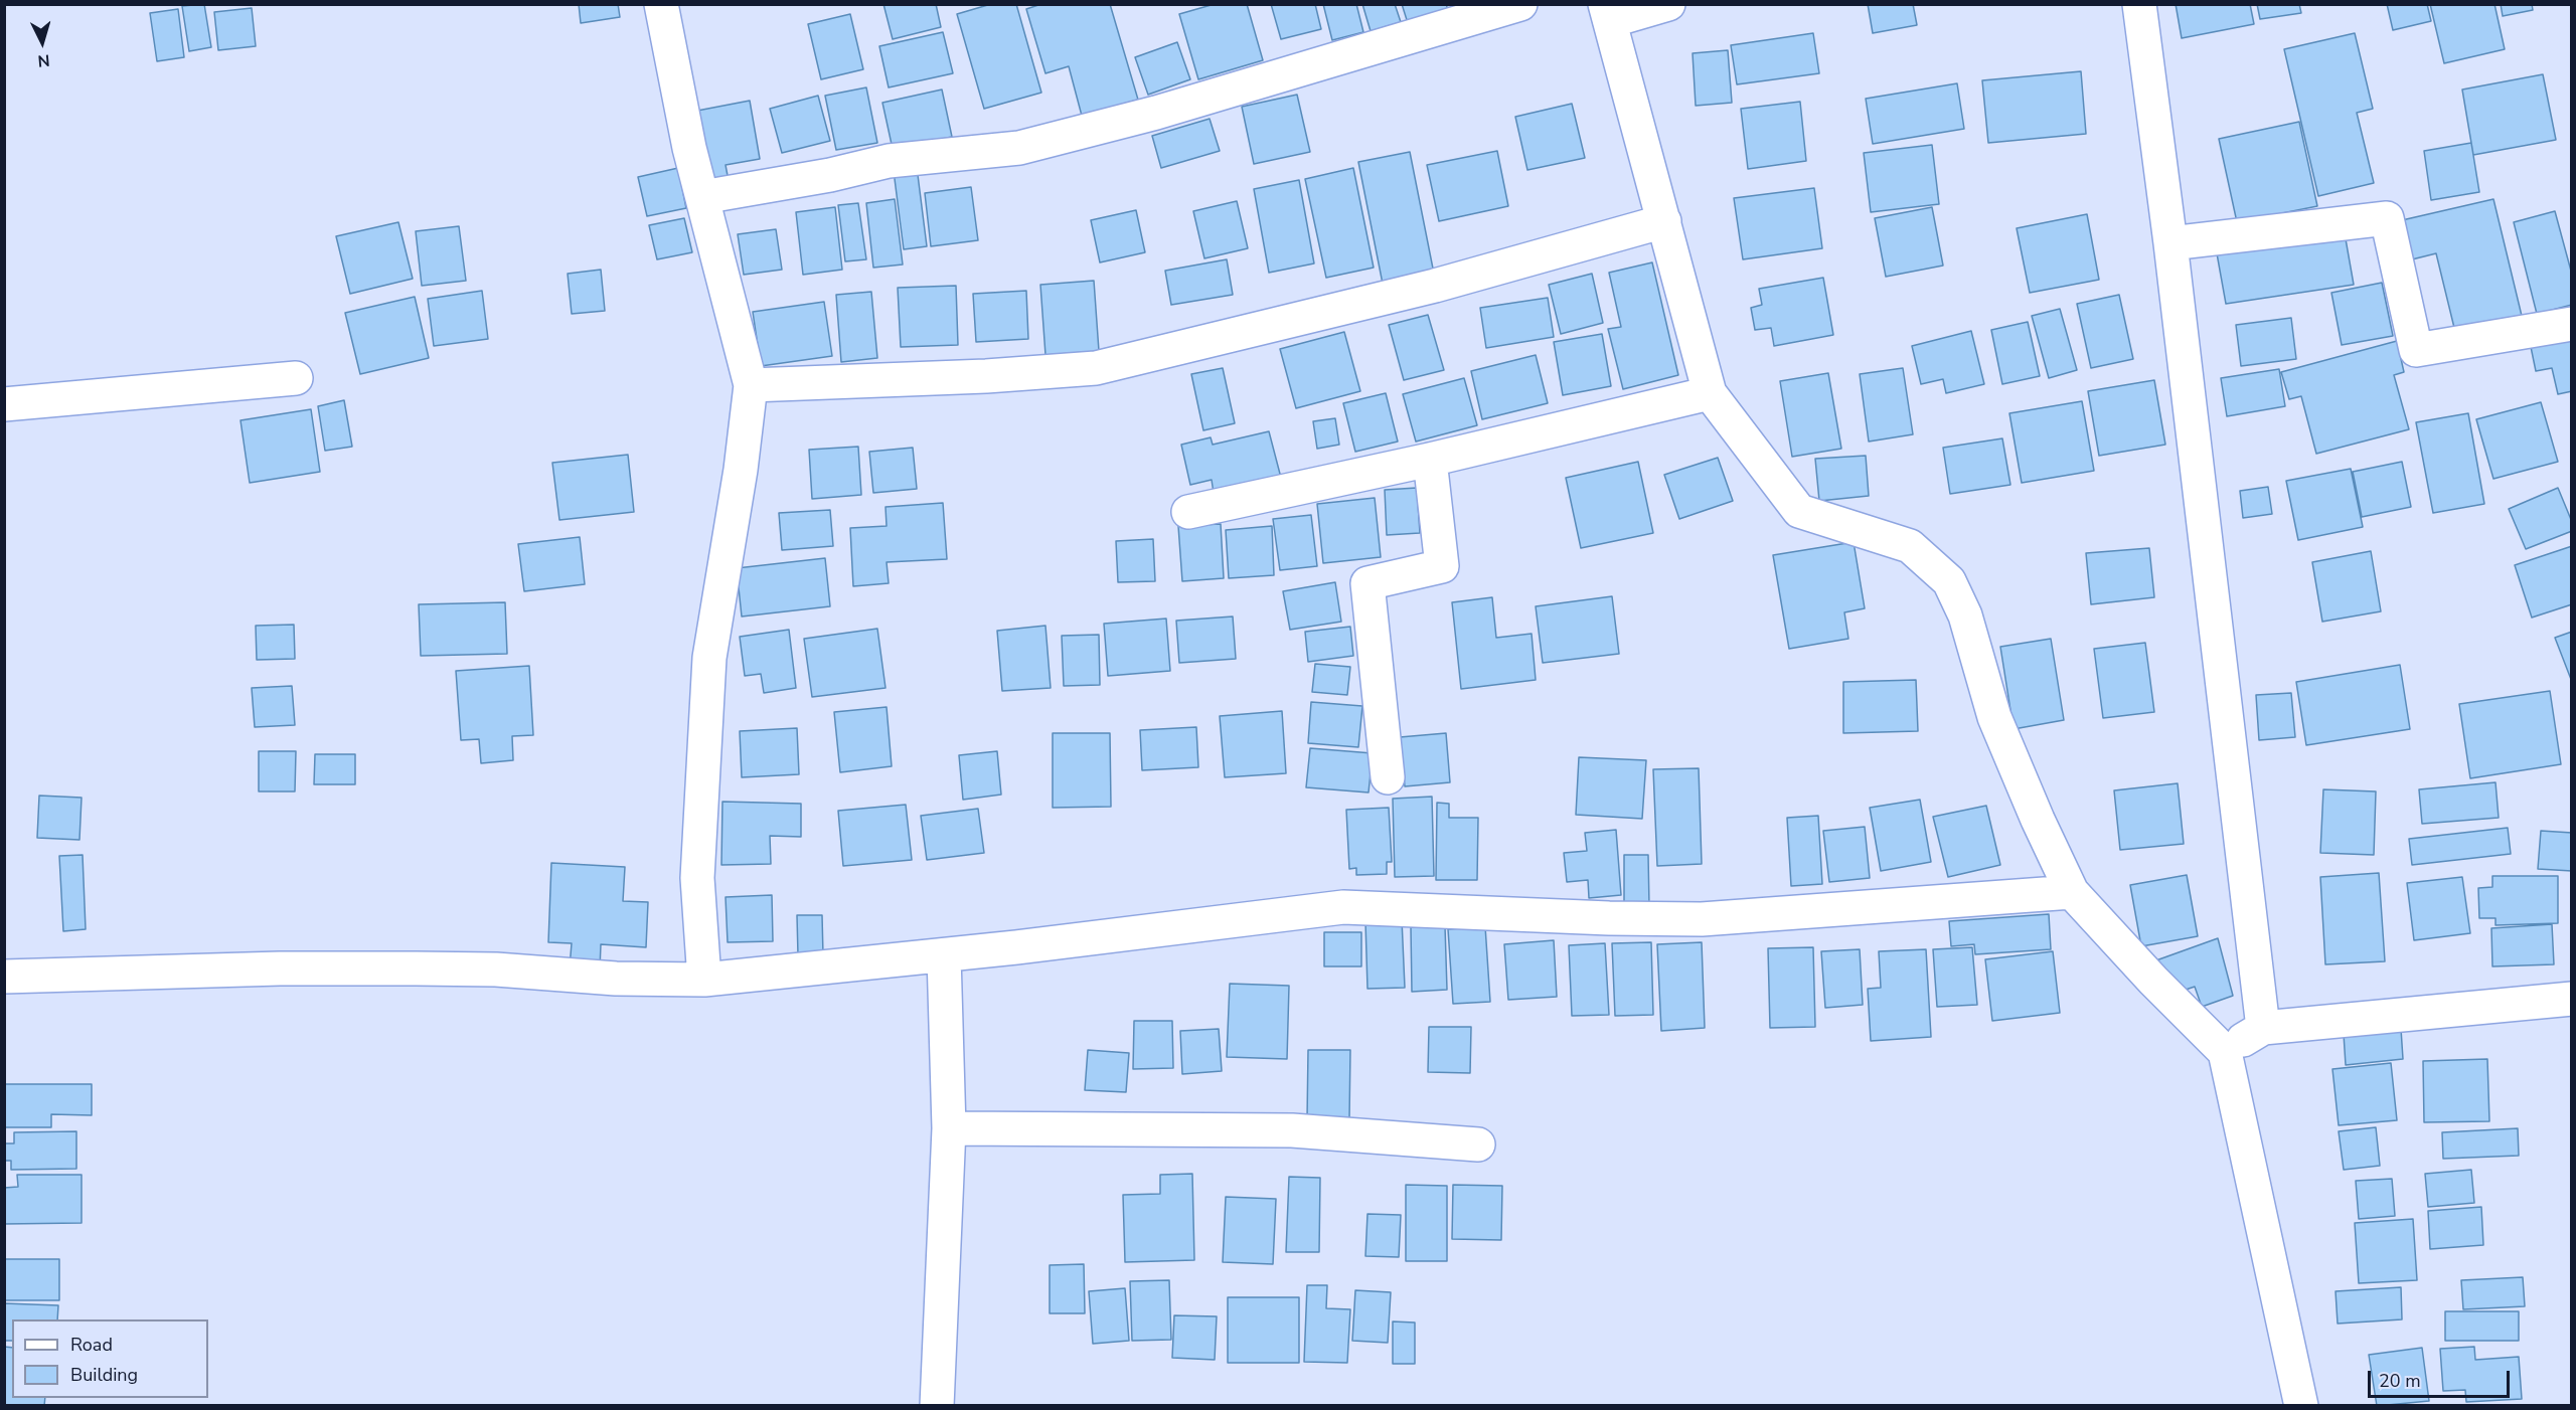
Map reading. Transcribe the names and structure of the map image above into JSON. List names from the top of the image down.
{
  "legend": ["Road", "Building"],
  "scale_bar": "20 m",
  "north": "bottom"
}
